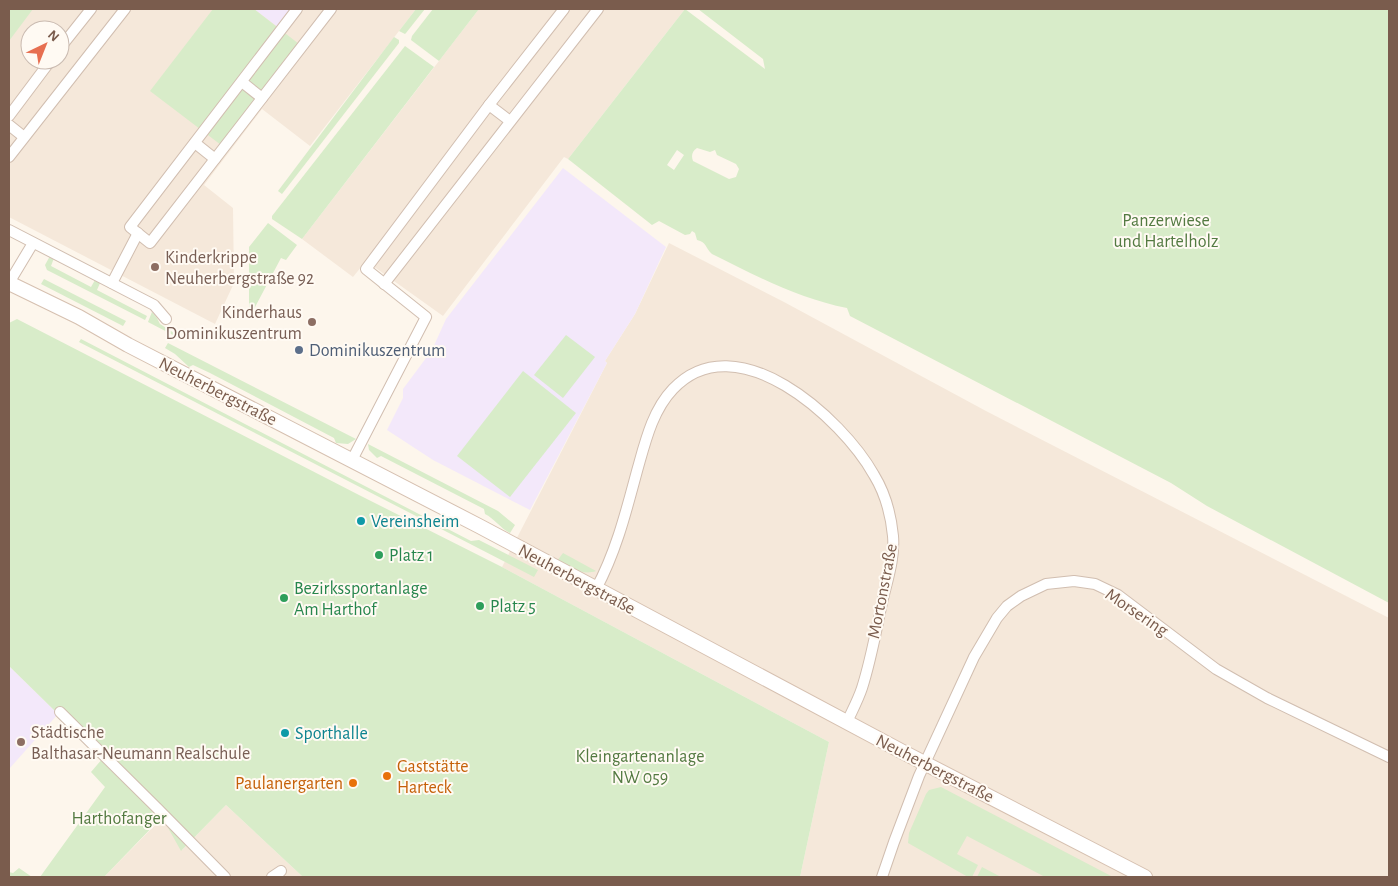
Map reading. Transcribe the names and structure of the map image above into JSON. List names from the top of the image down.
{
  "streets": {
    "main road": ["Neuherbergstraße"],
    "street": ["Mortonstraße", "Morsering"]
  },
  "crossings": [
    ["Neuherbergstraße", "Mortonstraße"],
    ["Neuherbergstraße", "Morsering"]
  ],
  "parks": ["Panzerwiese und Hartelholz", "Kleingartenanlage NW 059", "Harthofanger"],
  "places": [
    "Kinderkrippe Neuherbergstraße 92",
    "Kinderhaus Dominikuszentrum",
    "Dominikuszentrum",
    "Vereinsheim",
    "Platz 1",
    "Bezirkssportanlage Am Harthof",
    "Platz 5",
    "Sporthalle",
    "Städtische Balthasar-Neumann Realschule",
    "Gaststätte Harteck",
    "Paulanergarten"
  ],
  "north": "top right"
}
